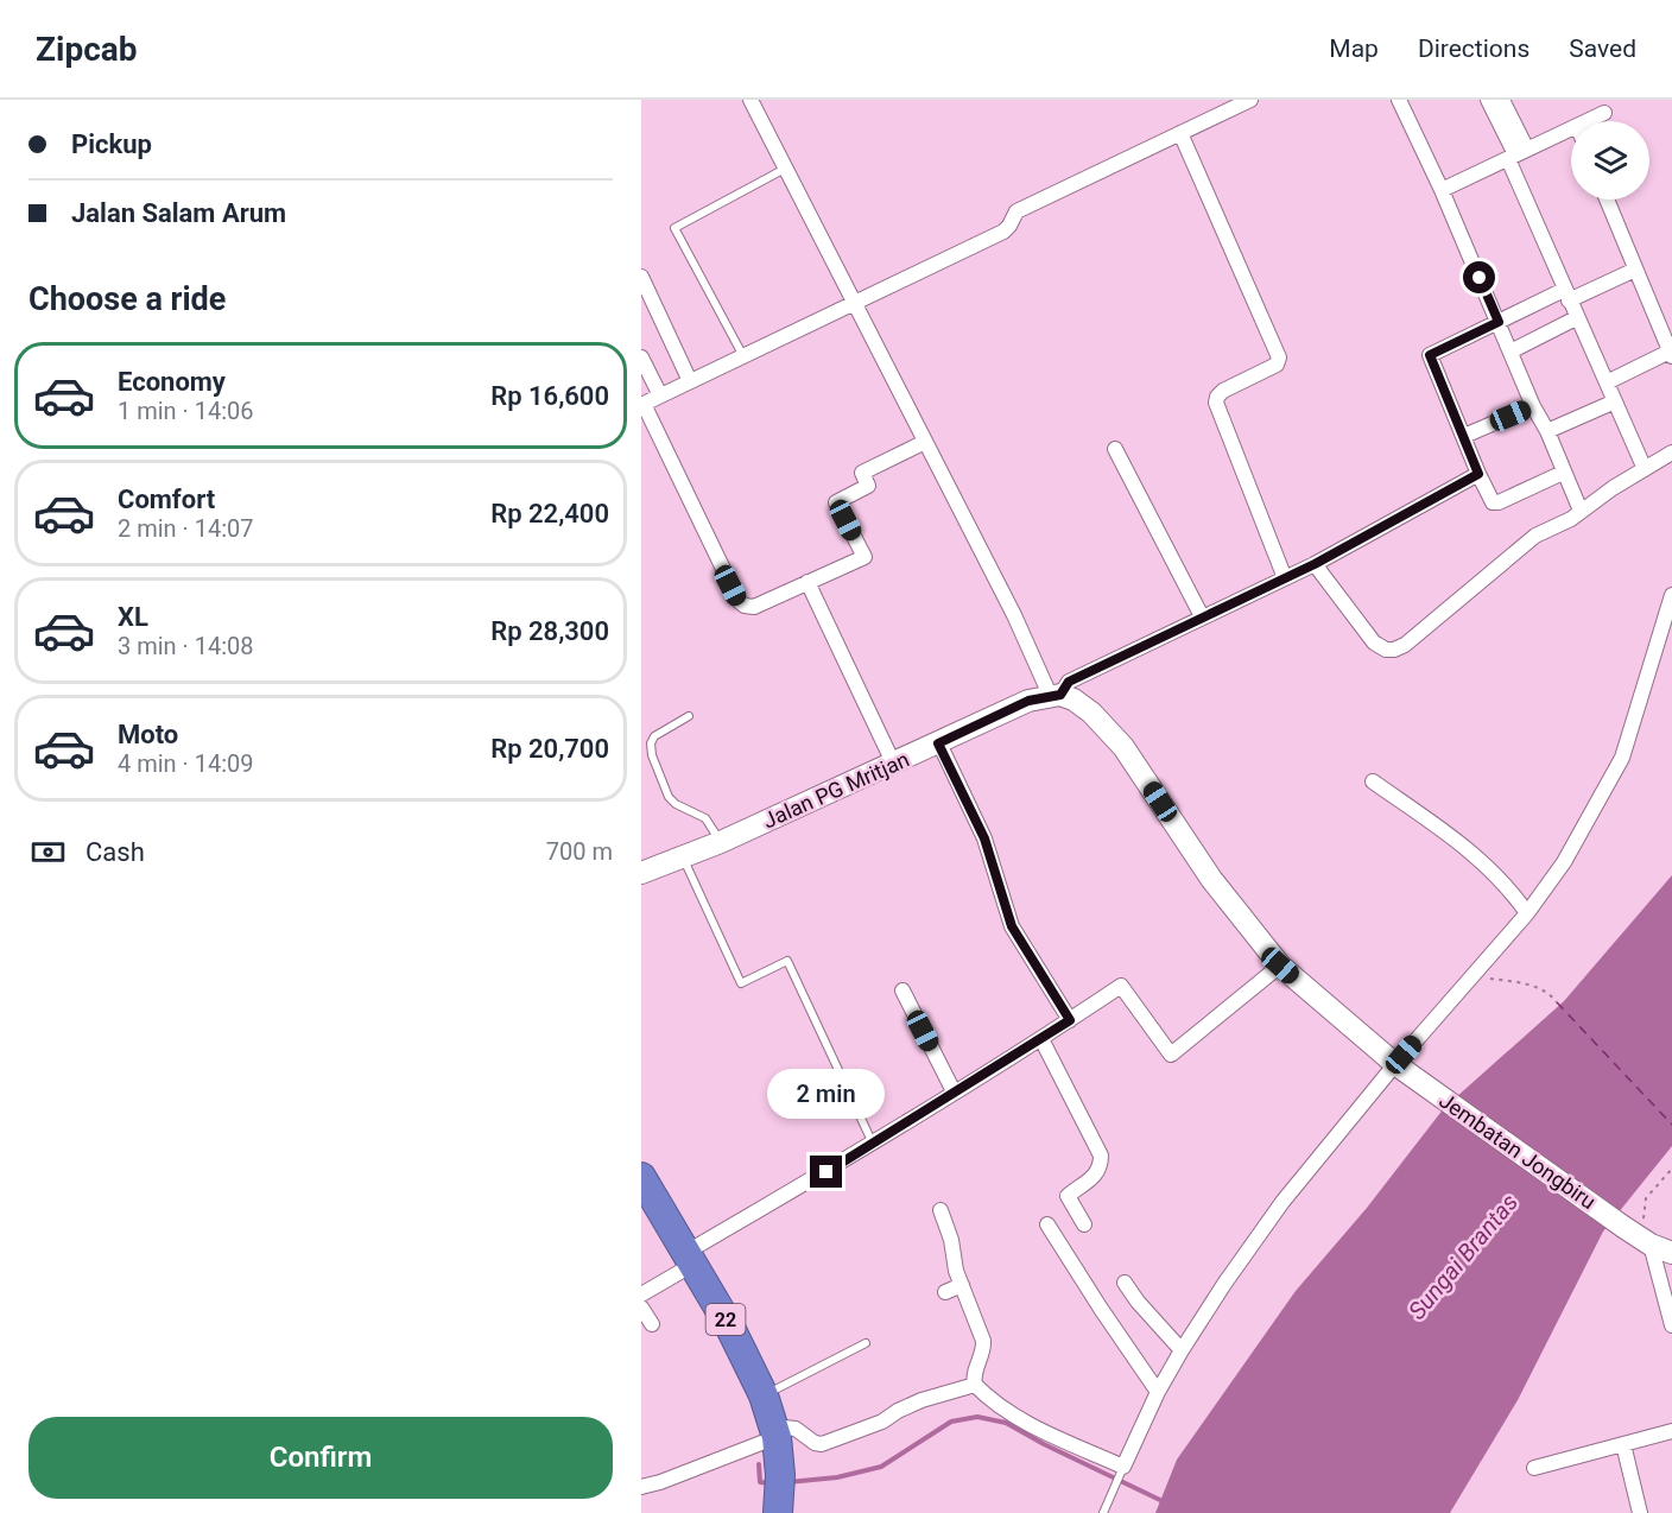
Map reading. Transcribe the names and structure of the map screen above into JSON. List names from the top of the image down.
{
  "streets": {
    "highway": ["22"],
    "main road": ["Jalan PG Mritjan", "Jembatan Jongbiru"]
  },
  "water": ["Sungai Brantas"],
  "page": {
    "header": "Zipcab",
    "nav": ["Map", "Directions", "Saved"],
    "banner": ["Pickup", "Jalan Salam Arum"],
    "heading": "Choose a ride",
    "list": [
      {
        "name": "Economy",
        "note": "1 min · 14:06",
        "value": "Rp 16,600"
      },
      {
        "name": "Comfort",
        "note": "2 min · 14:07",
        "value": "Rp 22,400"
      },
      {
        "name": "XL",
        "note": "3 min · 14:08",
        "value": "Rp 28,300"
      },
      {
        "name": "Moto",
        "note": "4 min · 14:09",
        "value": "Rp 20,700"
      }
    ],
    "pay": ["Cash", "700 m"],
    "bubble": "2 min",
    "buttons": "Confirm"
  }
}
